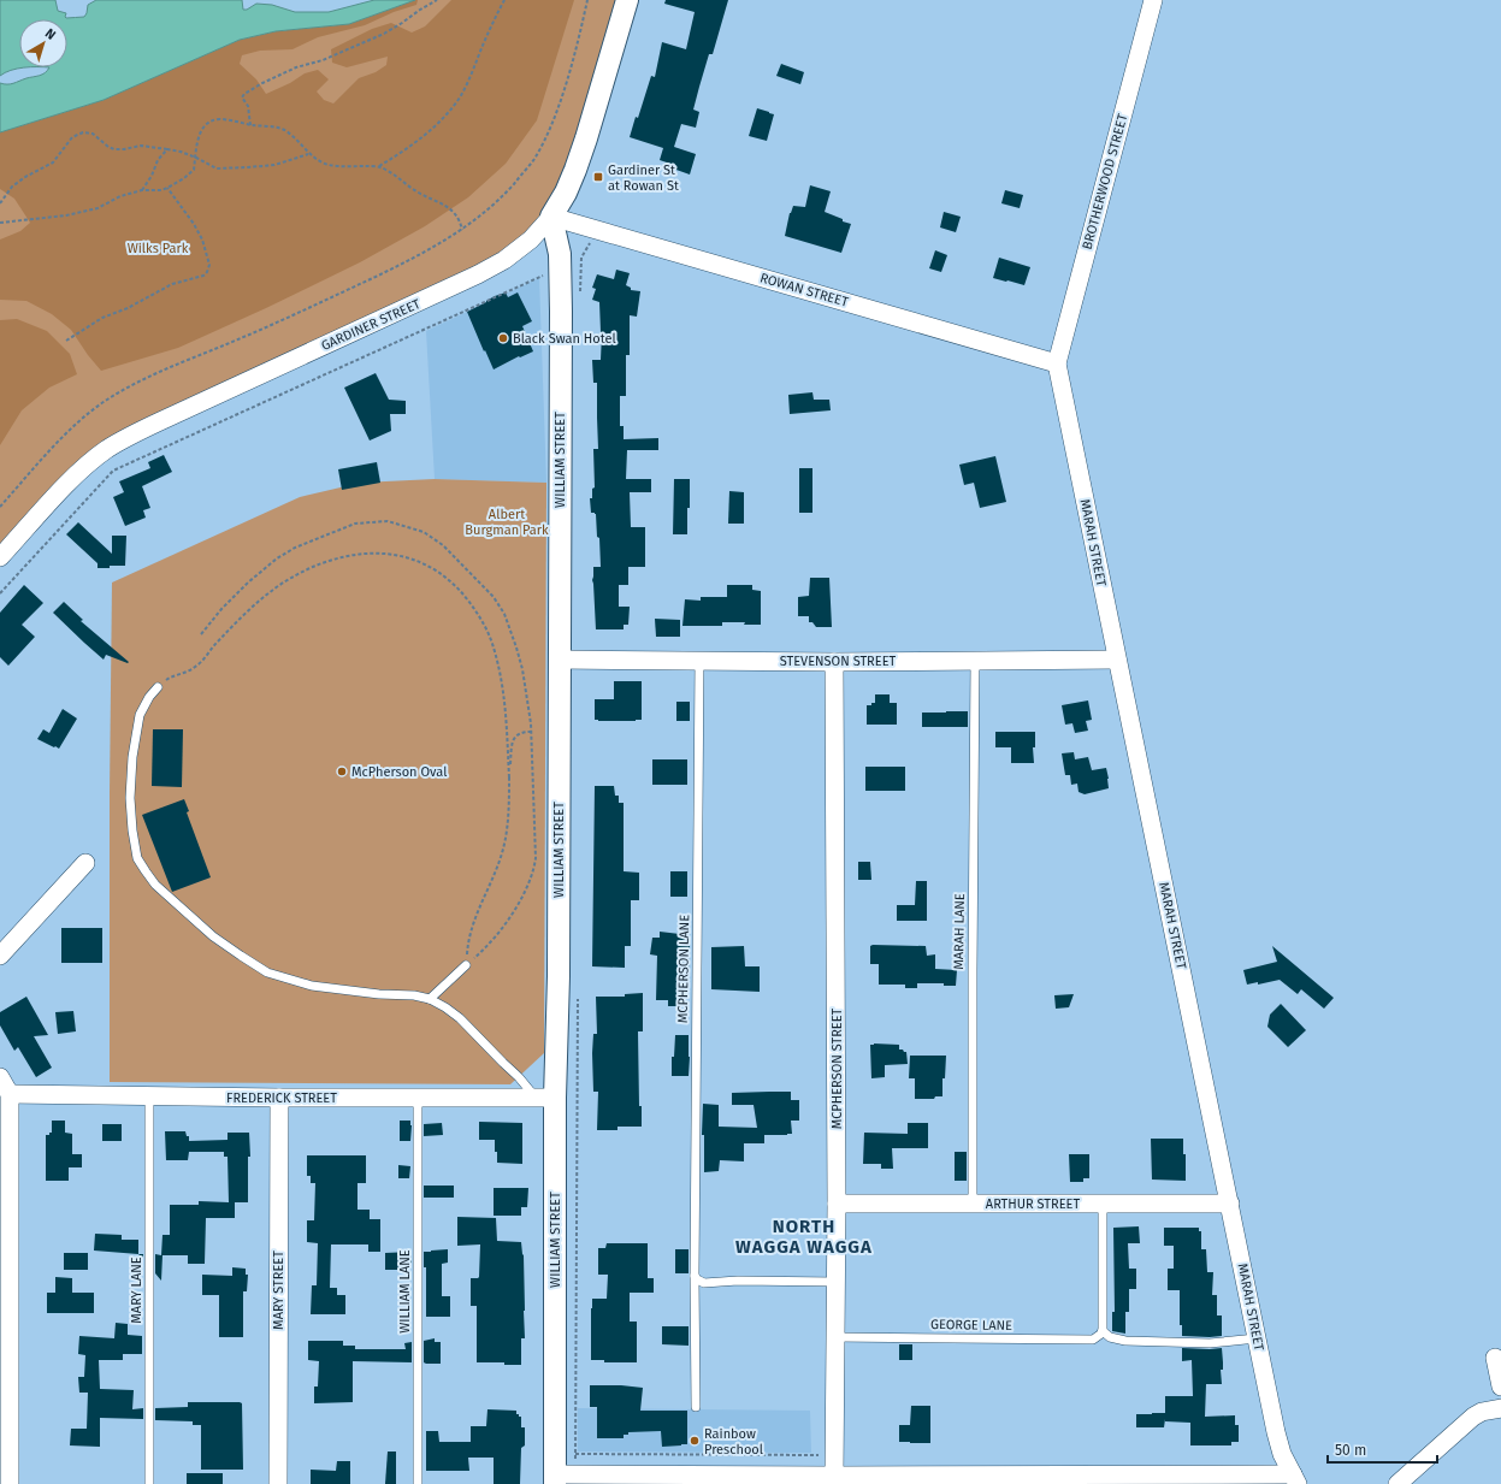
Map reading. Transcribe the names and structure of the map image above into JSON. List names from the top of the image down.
{
  "streets": {
    "street": [
      "BROTHERWOOD STREET",
      "ROWAN STREET",
      "GARDINER STREET",
      "WILLIAM STREET",
      "MARAH STREET",
      "STEVENSON STREET",
      "MCPHERSON STREET",
      "FREDERICK STREET",
      "ARTHUR STREET",
      "MARY STREET"
    ],
    "lane": [
      "MARAH LANE",
      "MCPHERSON LANE",
      "MARY LANE",
      "WILLIAM LANE",
      "GEORGE LANE"
    ]
  },
  "crossings": [
    ["BROTHERWOOD STREET", "ROWAN STREET"],
    ["BROTHERWOOD STREET", "MARAH STREET"],
    ["ROWAN STREET", "GARDINER STREET"],
    ["ROWAN STREET", "WILLIAM STREET"],
    ["ROWAN STREET", "MARAH STREET"],
    ["GARDINER STREET", "WILLIAM STREET"],
    ["WILLIAM STREET", "STEVENSON STREET"],
    ["WILLIAM STREET", "FREDERICK STREET"],
    ["MARAH STREET", "STEVENSON STREET"],
    ["MARAH STREET", "ARTHUR STREET"],
    ["STEVENSON STREET", "MARAH LANE"],
    ["STEVENSON STREET", "MCPHERSON LANE"],
    ["STEVENSON STREET", "MCPHERSON STREET"],
    ["MARAH LANE", "ARTHUR STREET"],
    ["MCPHERSON STREET", "ARTHUR STREET"],
    ["MCPHERSON STREET", "GEORGE LANE"],
    ["FREDERICK STREET", "MARY LANE"],
    ["FREDERICK STREET", "MARY STREET"],
    ["FREDERICK STREET", "WILLIAM LANE"]
  ],
  "districts": ["NORTH WAGGA WAGGA"],
  "parks": ["Wilks Park", "Albert Burgman Park"],
  "places": {
    "transit": ["Gardiner St at Rowan St"],
    "other": ["Black Swan Hotel", "McPherson Oval", "Rainbow Preschool"]
  },
  "scale_bar": "50 m",
  "north": "top right"
}
